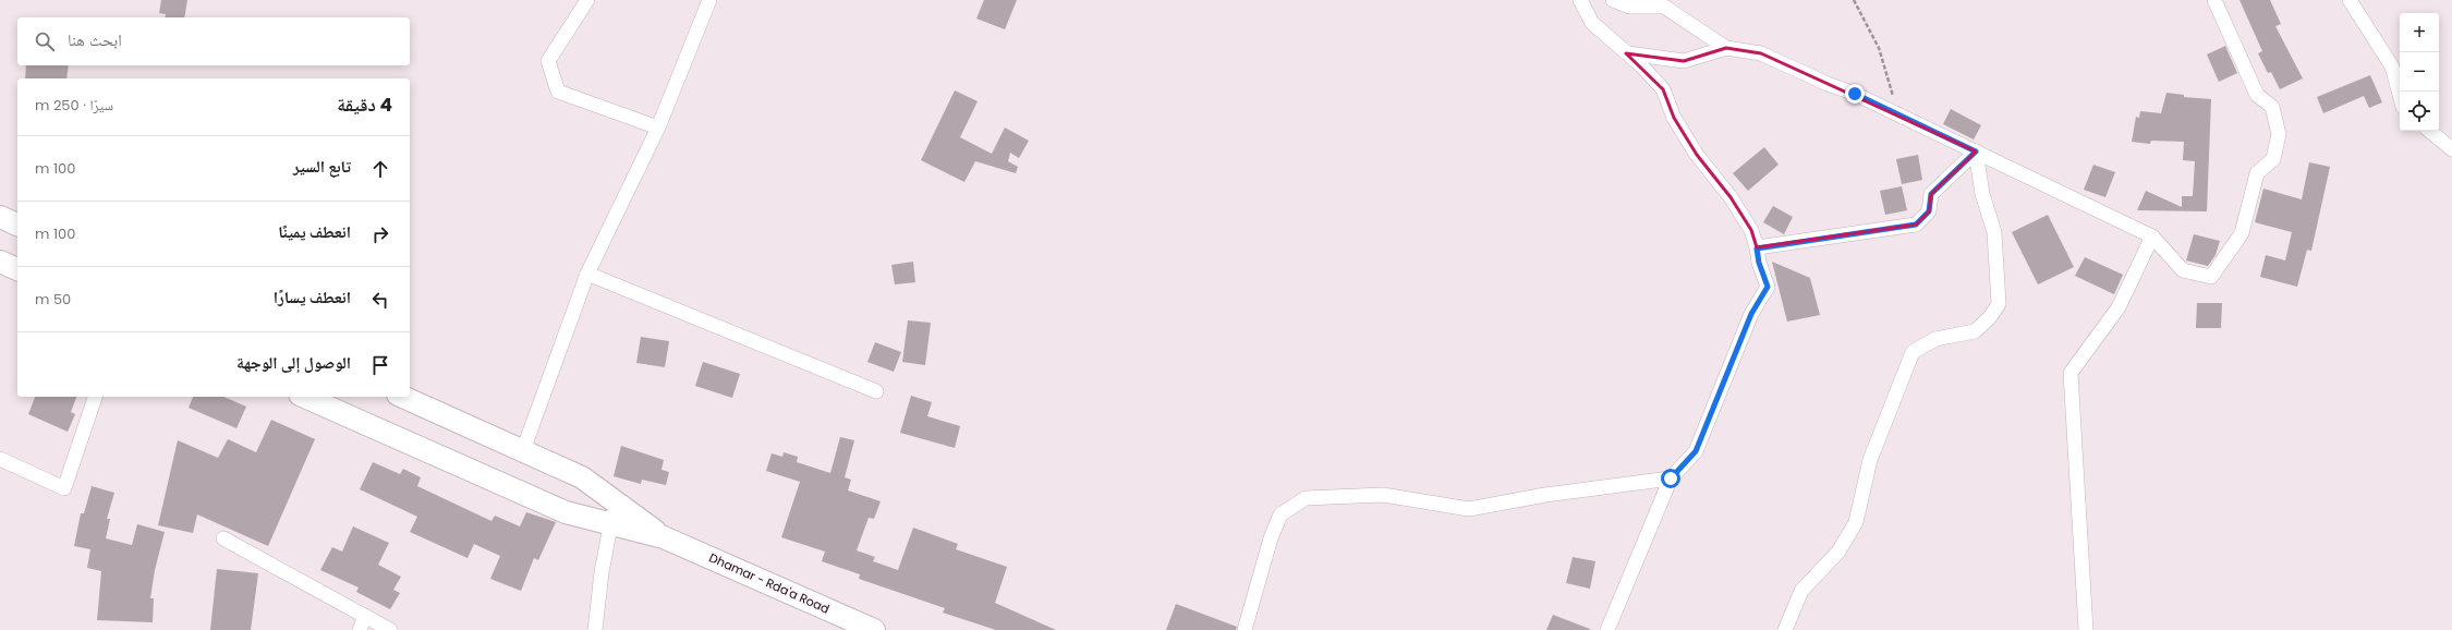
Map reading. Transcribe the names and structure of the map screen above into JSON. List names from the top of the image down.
{
  "streets": {
    "main road": ["Dhamar - Rda'a Road"]
  },
  "page": {
    "map_buttons": ["+", "−"],
    "search": "ابحث هنا",
    "heading": ["4 دقيقة", "سيرًا · 250 m"],
    "list": [
      ["تابع السير", "100 m"],
      ["انعطف يمينًا", "100 m"],
      ["انعطف يسارًا", "50 m"],
      "الوصول إلى الوجهة"
    ]
  }
}
